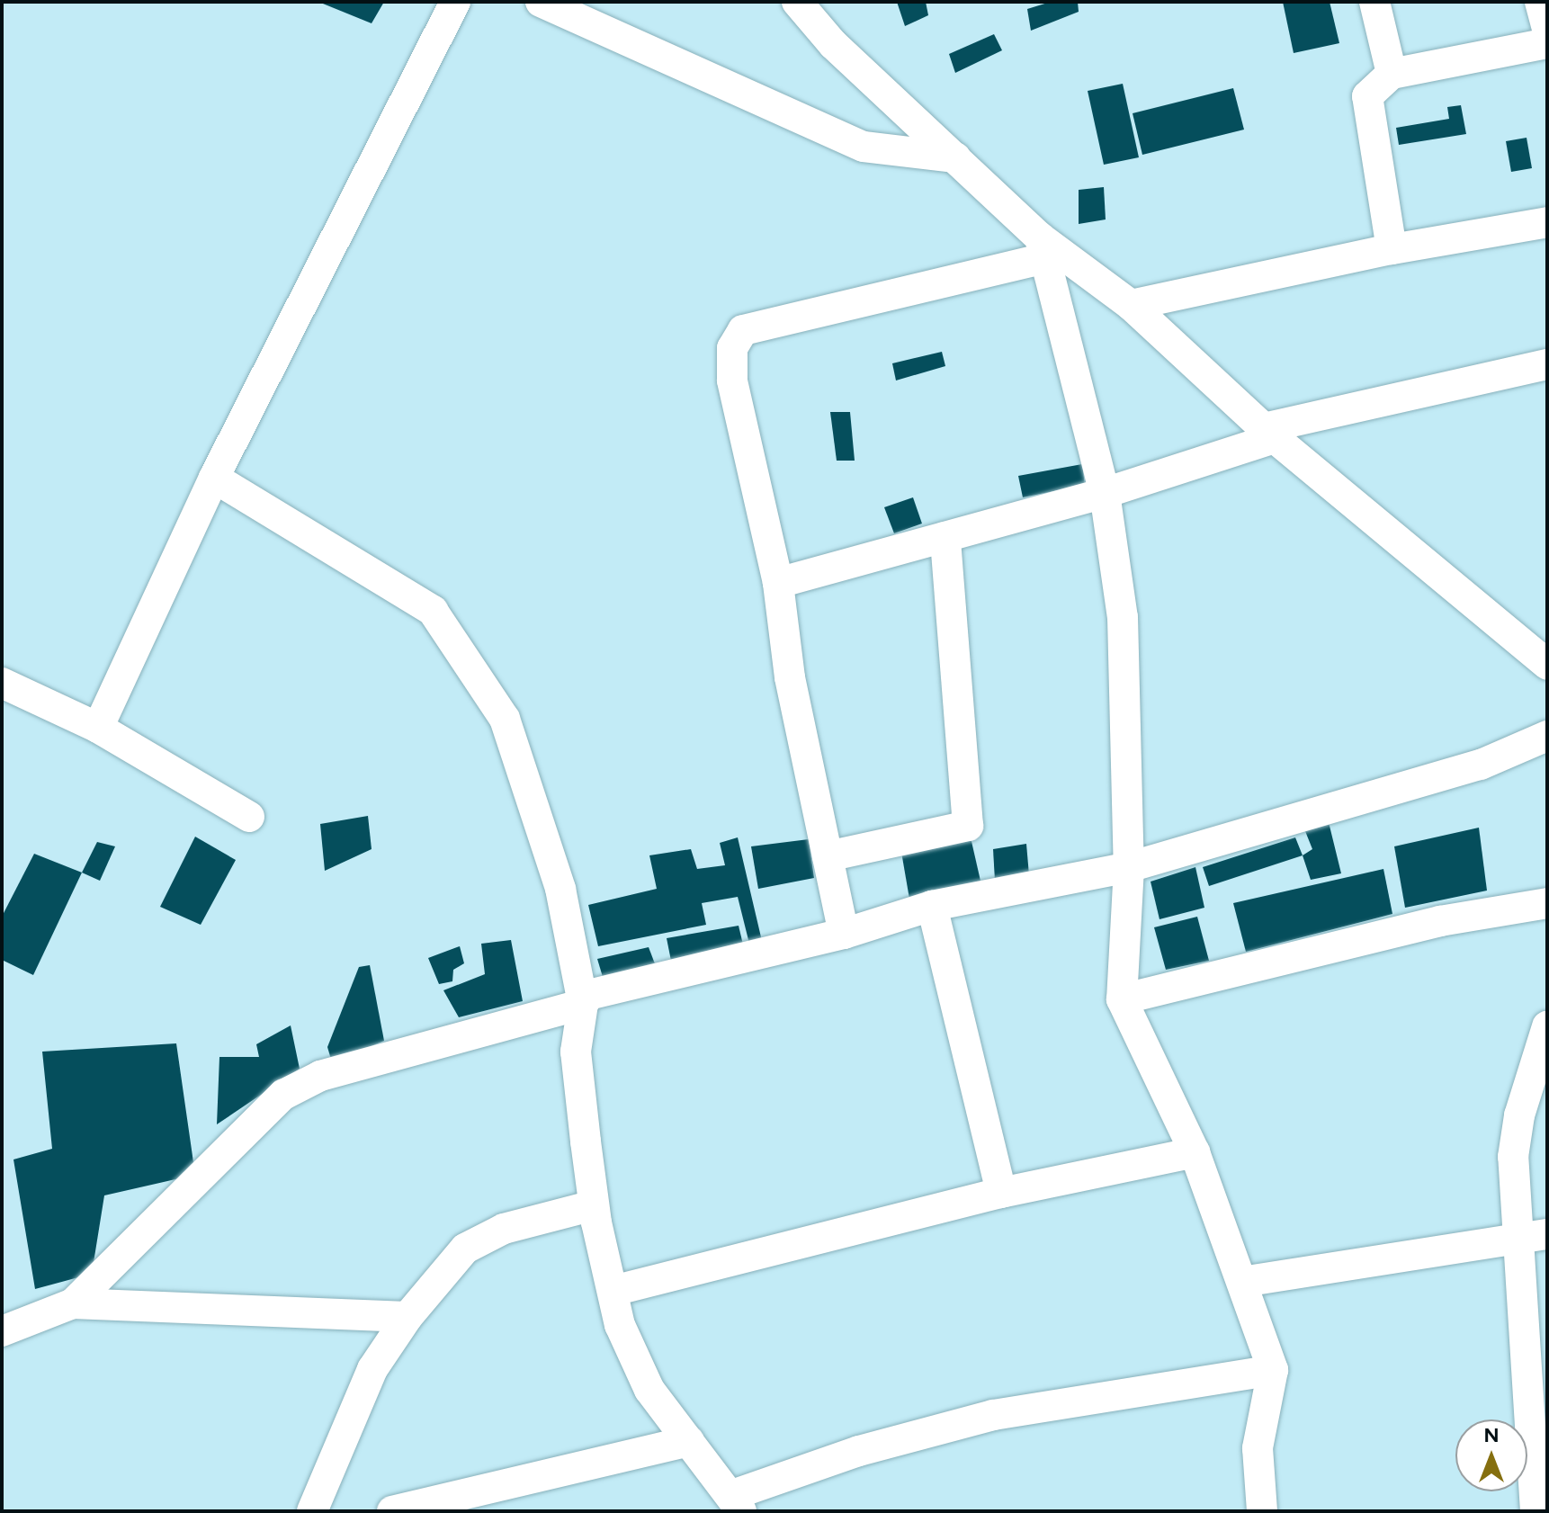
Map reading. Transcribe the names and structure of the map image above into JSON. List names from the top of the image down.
{
  "north": "top"
}
